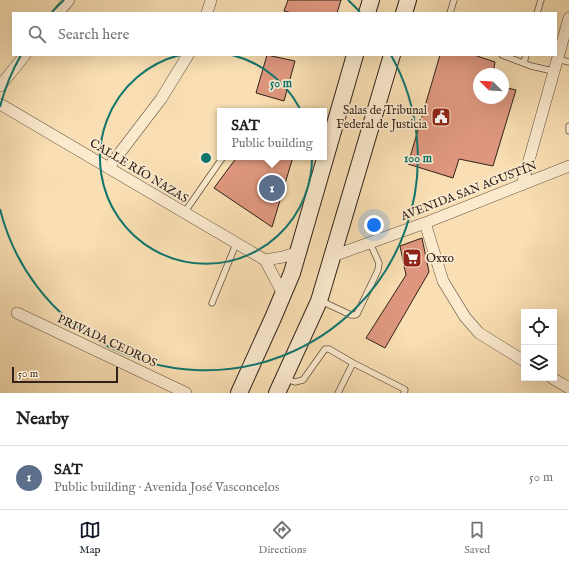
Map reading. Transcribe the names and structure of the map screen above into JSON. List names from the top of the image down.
{
  "streets": {
    "street": ["CALLE RÍO NAZAS", "AVENIDA SAN AGUSTÍN", "PRIVADA CEDROS"]
  },
  "places": {
    "public building": ["Salas de Tribunal Federal de Justicia"],
    "supermarket": ["Oxxo"]
  },
  "scale_bar": "50 m",
  "north": "top left",
  "page": {
    "search": "Search here",
    "popup": ["SAT", "Public building"],
    "pins": "1",
    "scale": "50 m",
    "heading": "Nearby",
    "list": [
      {
        "mark": "1",
        "name": "SAT",
        "note": "Public building · Avenida José Vasconcelos",
        "value": "50 m"
      }
    ],
    "nav": ["Map", "Directions", "Saved"]
  },
  "rings": ["50 m", "100 m"]
}
